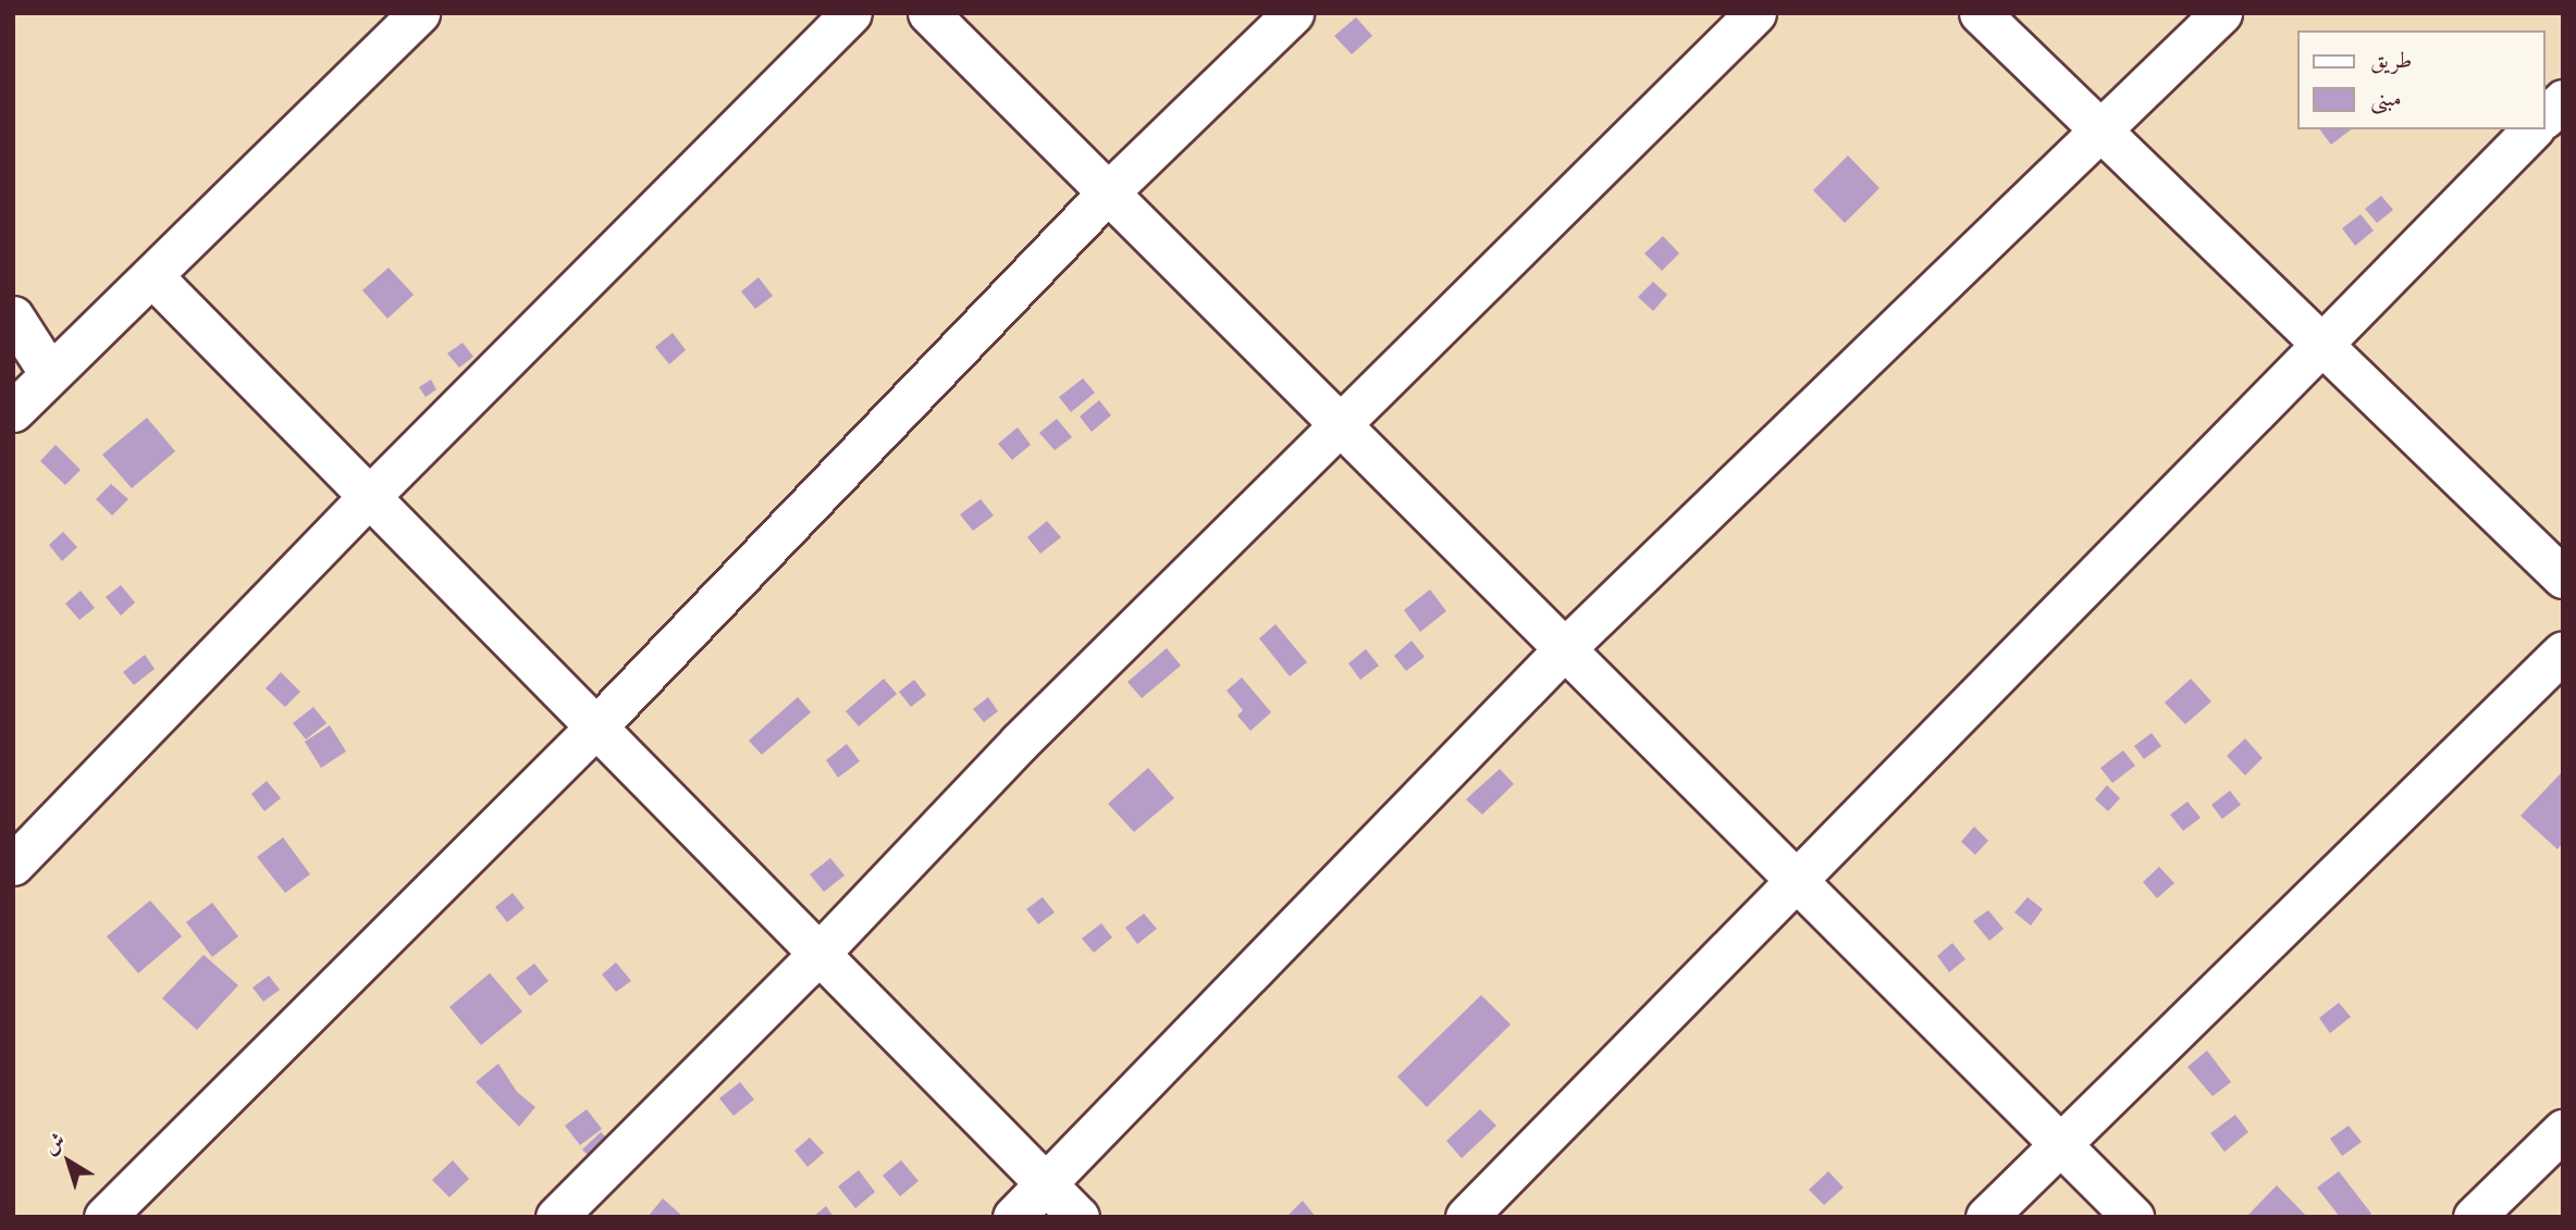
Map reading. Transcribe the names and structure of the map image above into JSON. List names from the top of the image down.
{
  "legend": ["طريق", "مبنى"],
  "north": "top left"
}
